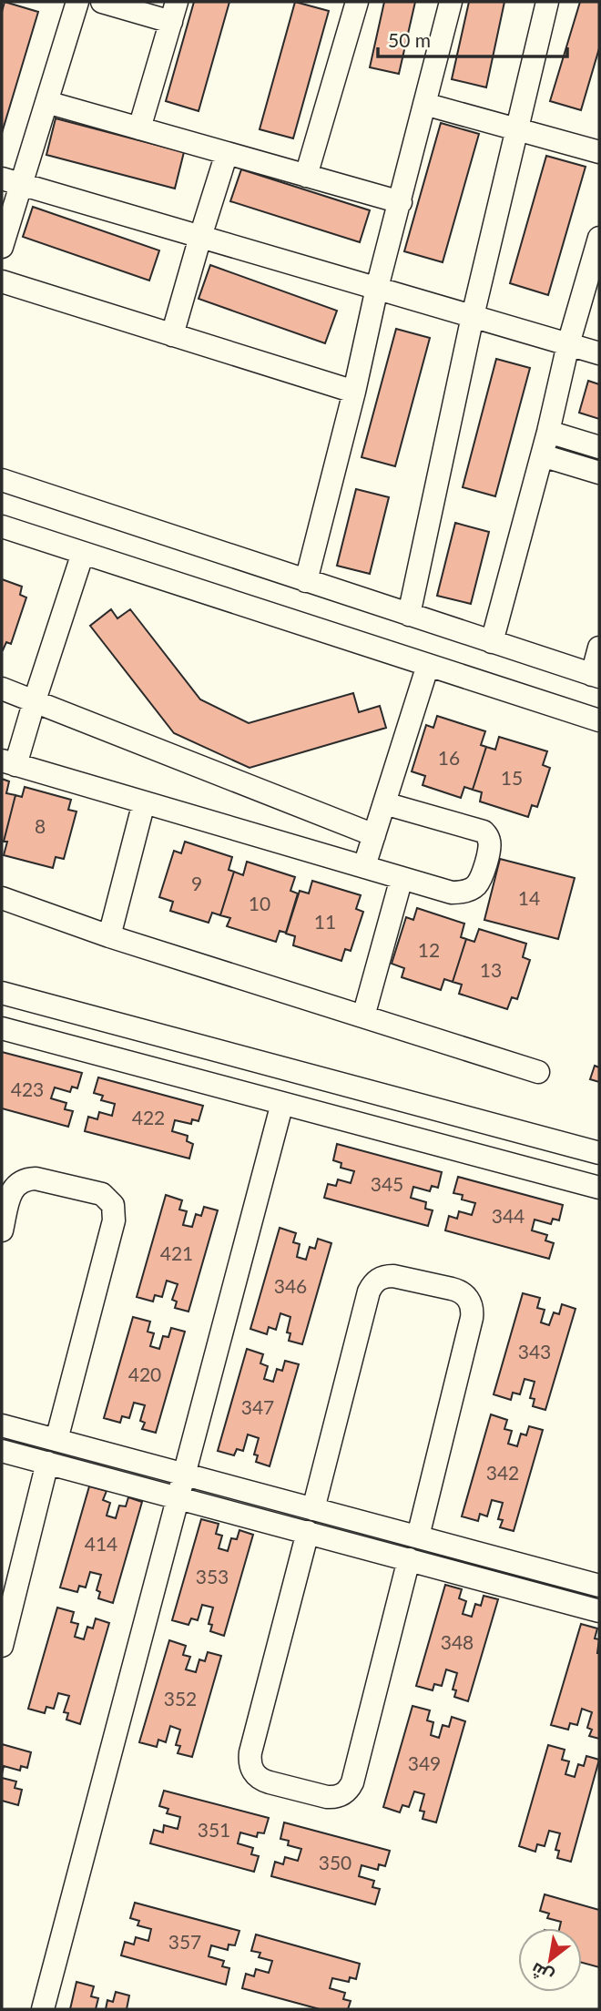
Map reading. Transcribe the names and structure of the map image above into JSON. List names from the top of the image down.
{
  "house_numbers": [
    "16",
    "15",
    "8",
    "9",
    "14",
    "10",
    "11",
    "12",
    "13",
    "423",
    "422",
    "345",
    "344",
    "421",
    "346",
    "343",
    "420",
    "347",
    "342",
    "414",
    "353",
    "348",
    "352",
    "349",
    "351",
    "350",
    "357"
  ],
  "scale_bar": "50 m",
  "north": "bottom left"
}
